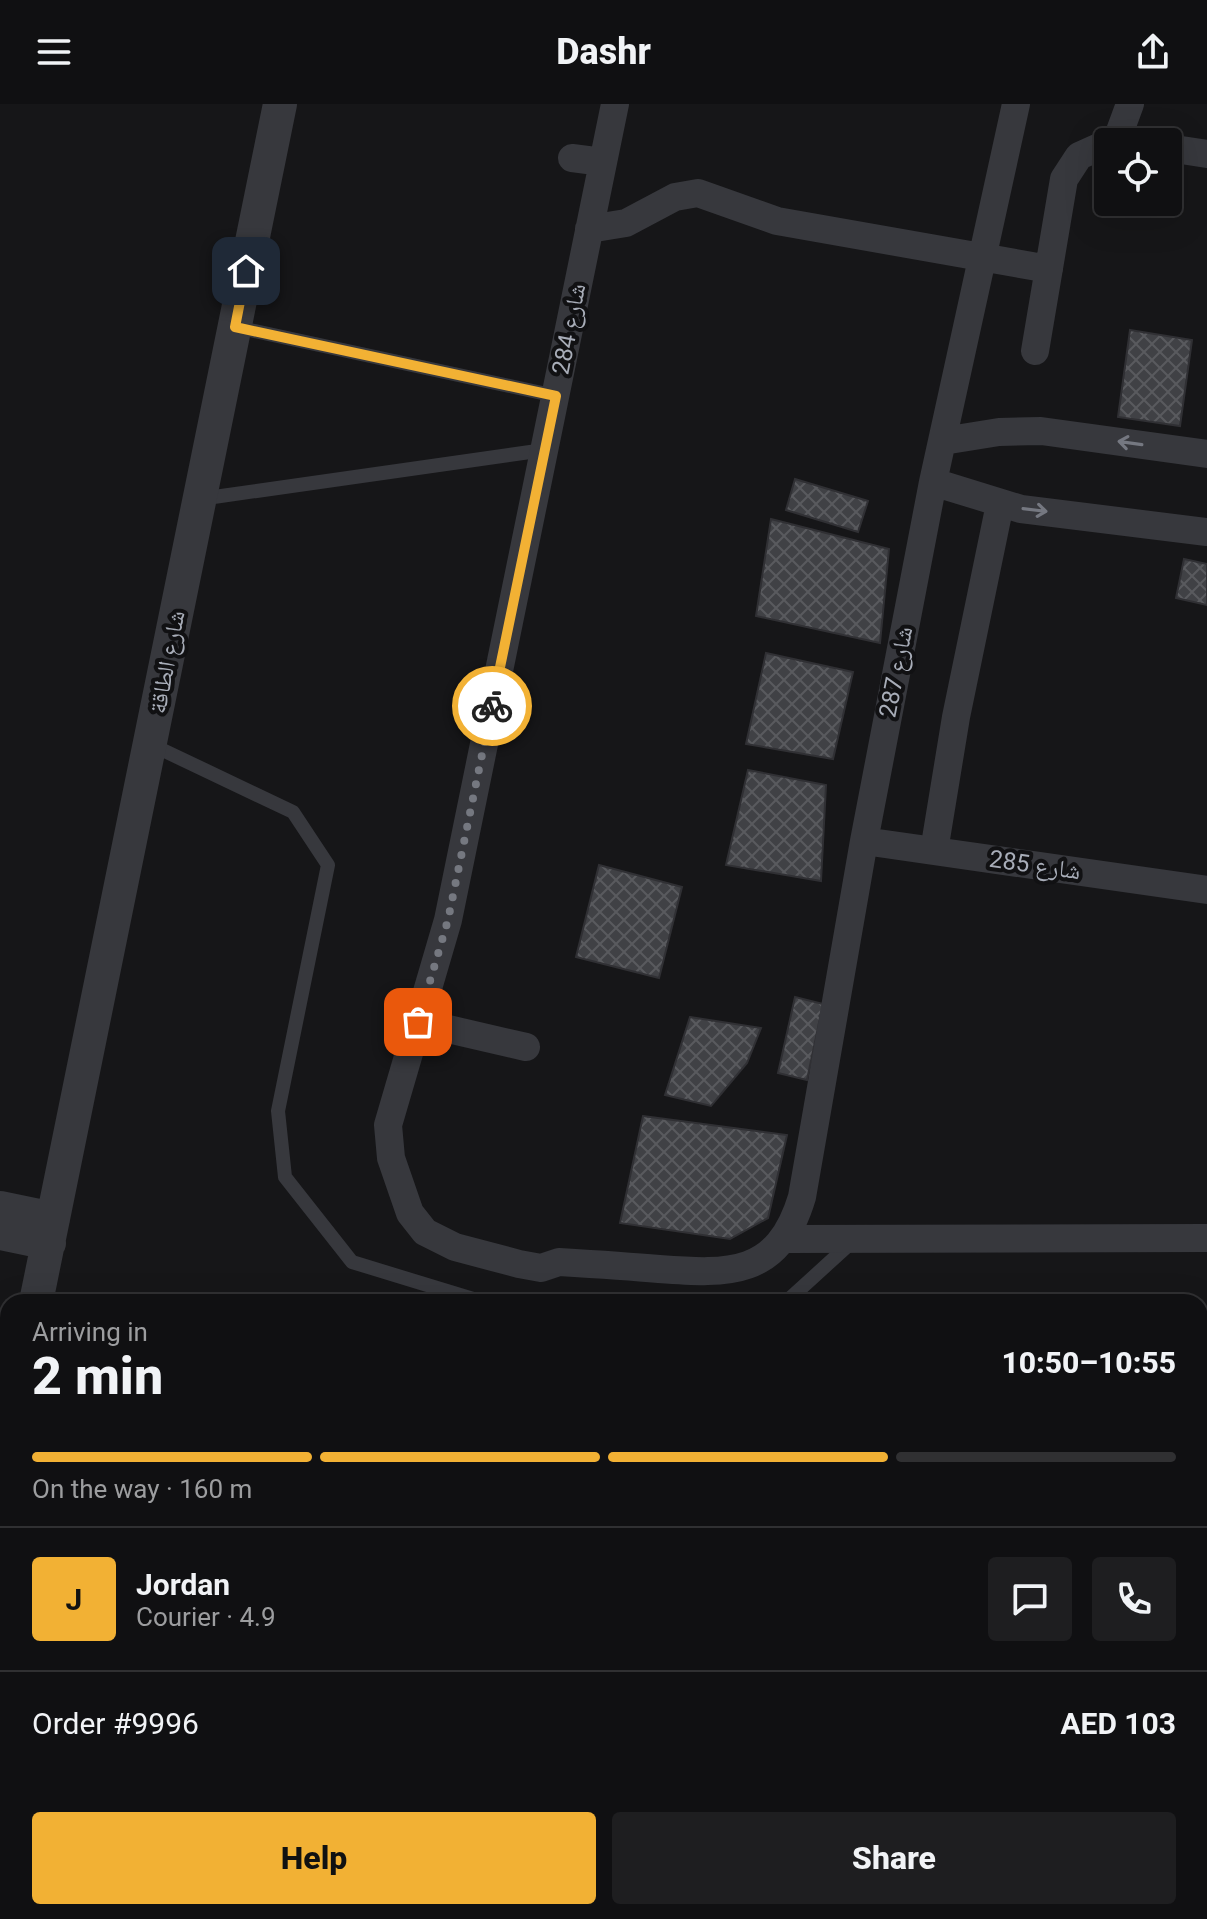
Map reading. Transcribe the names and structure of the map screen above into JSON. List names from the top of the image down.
{
  "streets": {
    "street": [
      "شارع 284",
      "شارع الطاقة",
      "شارع 287",
      "شارع 285"
    ]
  },
  "crossings": [
    ["شارع 284", "شارع 287"],
    ["شارع 287", "شارع 285"]
  ],
  "page": {
    "header": "Dashr",
    "heading": ["2 min", "Arriving in", "10:50–10:55"],
    "panel": [
      "Jordan",
      "Courier · 4.9",
      "Order #9996",
      "AED 103"
    ],
    "bar": "On the way · 160 m",
    "round": "J",
    "buttons": ["Help", "Share"]
  }
}
